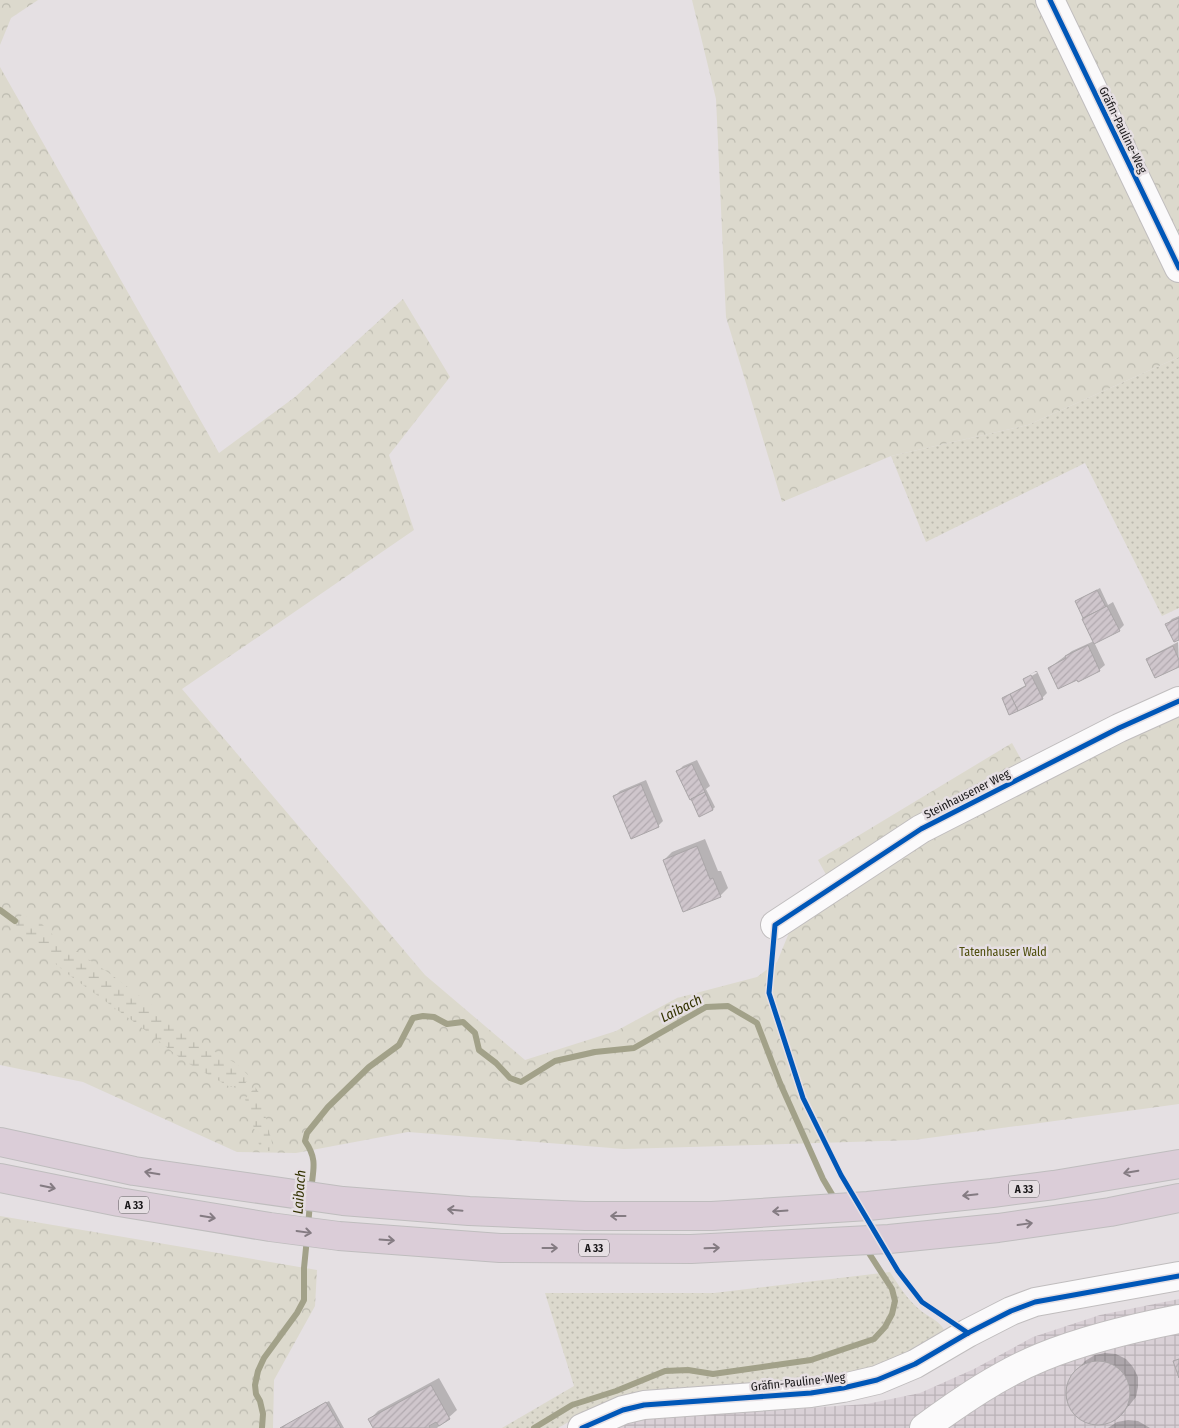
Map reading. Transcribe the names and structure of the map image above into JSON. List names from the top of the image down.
{
  "streets": {
    "highway": ["A 33"],
    "street": ["Gräfin-Pauline-Weg", "Steinhausener Weg"]
  },
  "water": ["Laibach"],
  "parks": ["Tatenhauser Wald"]
}
